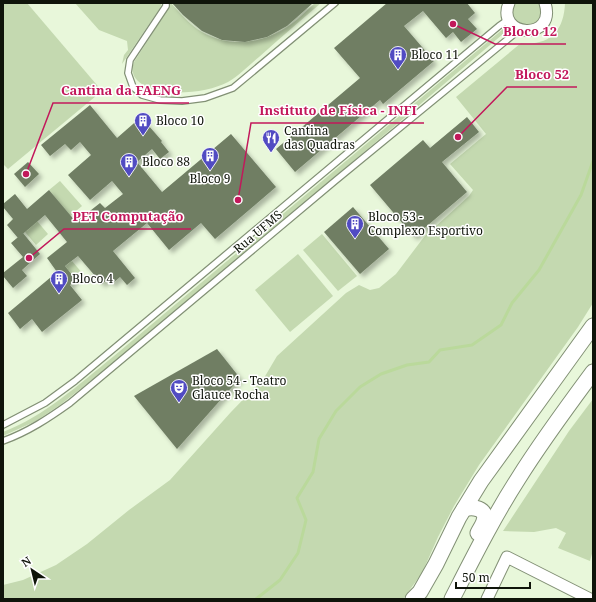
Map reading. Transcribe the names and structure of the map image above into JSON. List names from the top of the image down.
{
  "streets": {
    "lane": ["Rua UFMS"]
  },
  "places": {
    "other": [
      "Bloco 12",
      "Bloco 52",
      "Cantina da FAENG",
      "Instituto de Física - INFI",
      "PET Computação"
    ],
    "building": [
      "Bloco 11",
      "Bloco 10",
      "Bloco 9",
      "Bloco 88",
      "Bloco 53 - Complexo Esportivo",
      "Bloco 4"
    ],
    "restaurant": ["Cantina das Quadras"],
    "theatre": ["Bloco 54 - Teatro Glauce Rocha"]
  },
  "scale_bar": "50 m",
  "north": "top left"
}
